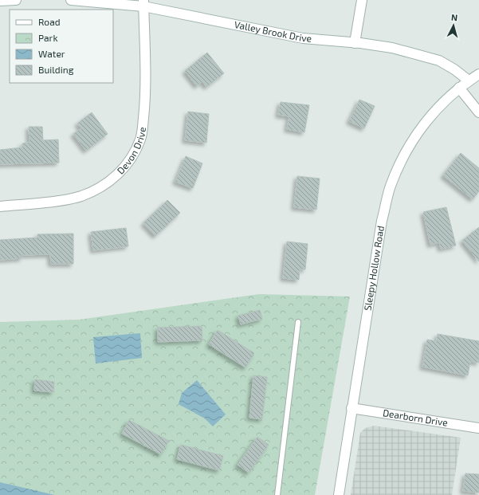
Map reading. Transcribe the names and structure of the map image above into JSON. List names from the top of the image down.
{
  "streets": {
    "street": [
      "Valley Brook Drive",
      "Devon Drive",
      "Sleepy Hollow Road",
      "Dearborn Drive"
    ]
  },
  "crossings": [
    ["Valley Brook Drive", "Devon Drive"],
    ["Valley Brook Drive", "Sleepy Hollow Road"],
    ["Sleepy Hollow Road", "Dearborn Drive"]
  ],
  "legend": [
    "Road",
    "Park",
    "Water",
    "Building"
  ],
  "north": "top"
}
